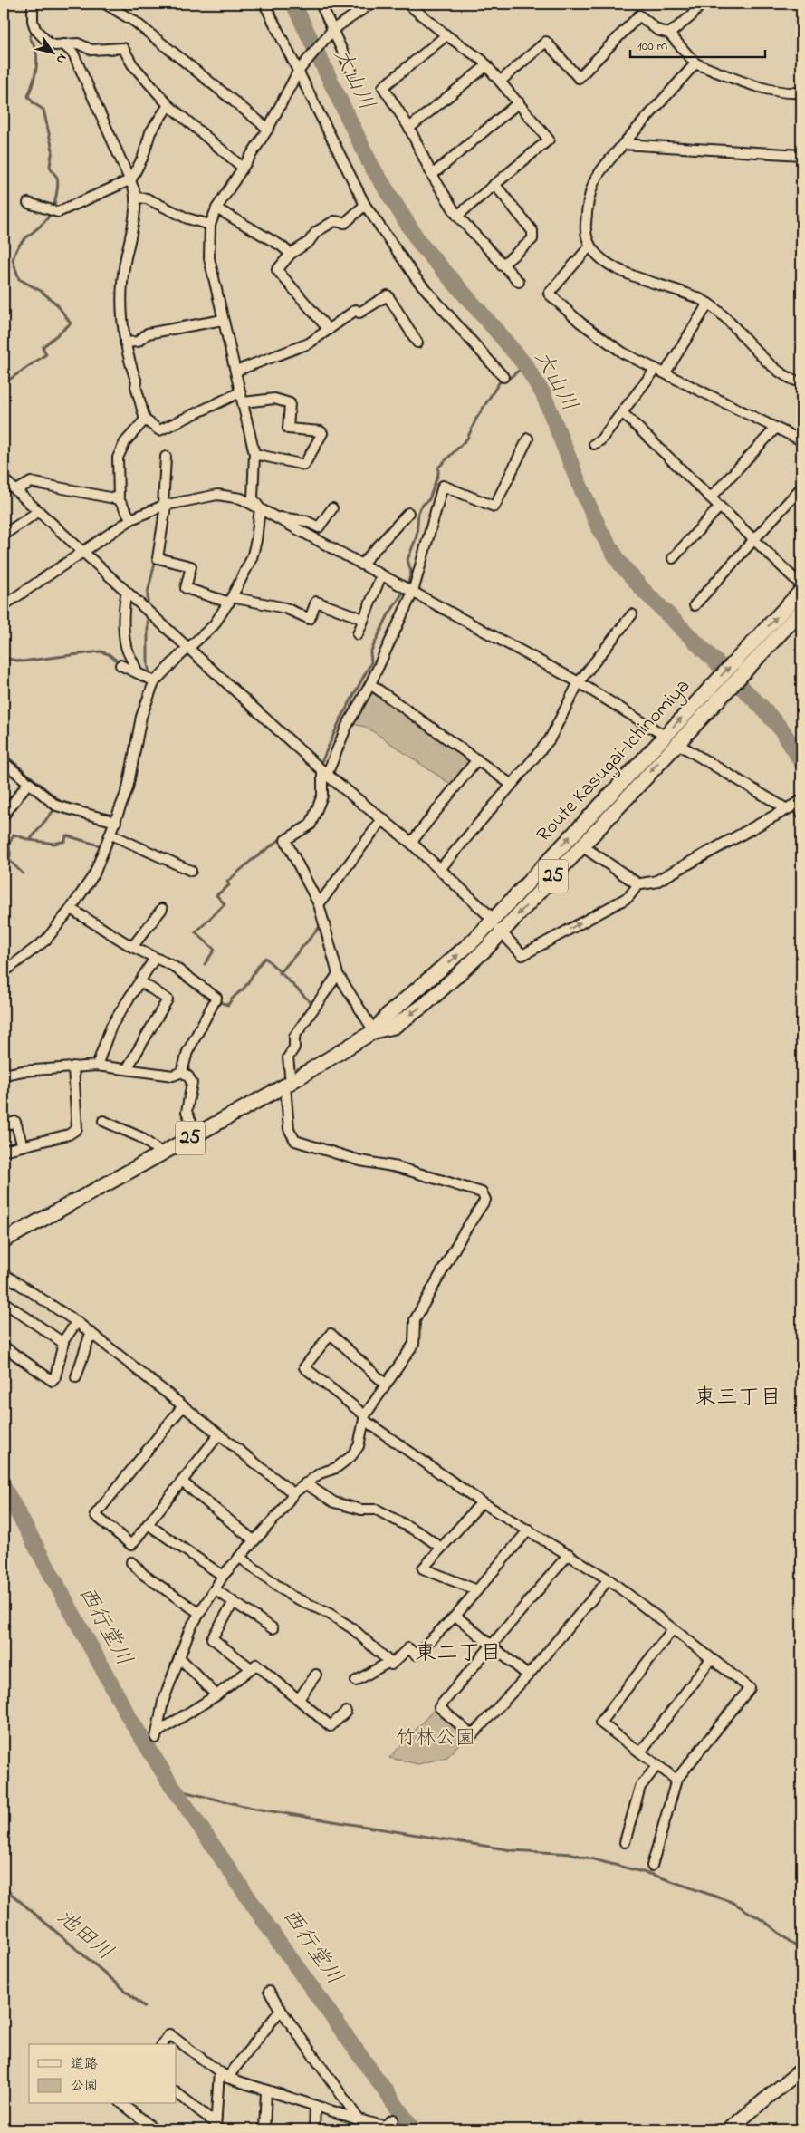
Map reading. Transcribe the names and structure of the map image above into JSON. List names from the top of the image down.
{
  "streets": {
    "main road": ["Route Kasugai-Ichinomiya", "25"]
  },
  "districts": ["東三丁目", "東二丁目"],
  "water": ["大山川", "西行堂川", "池田川"],
  "parks": ["竹林公園"],
  "legend": ["道路", "公園"],
  "scale_bar": "100 m",
  "north": "bottom right"
}
